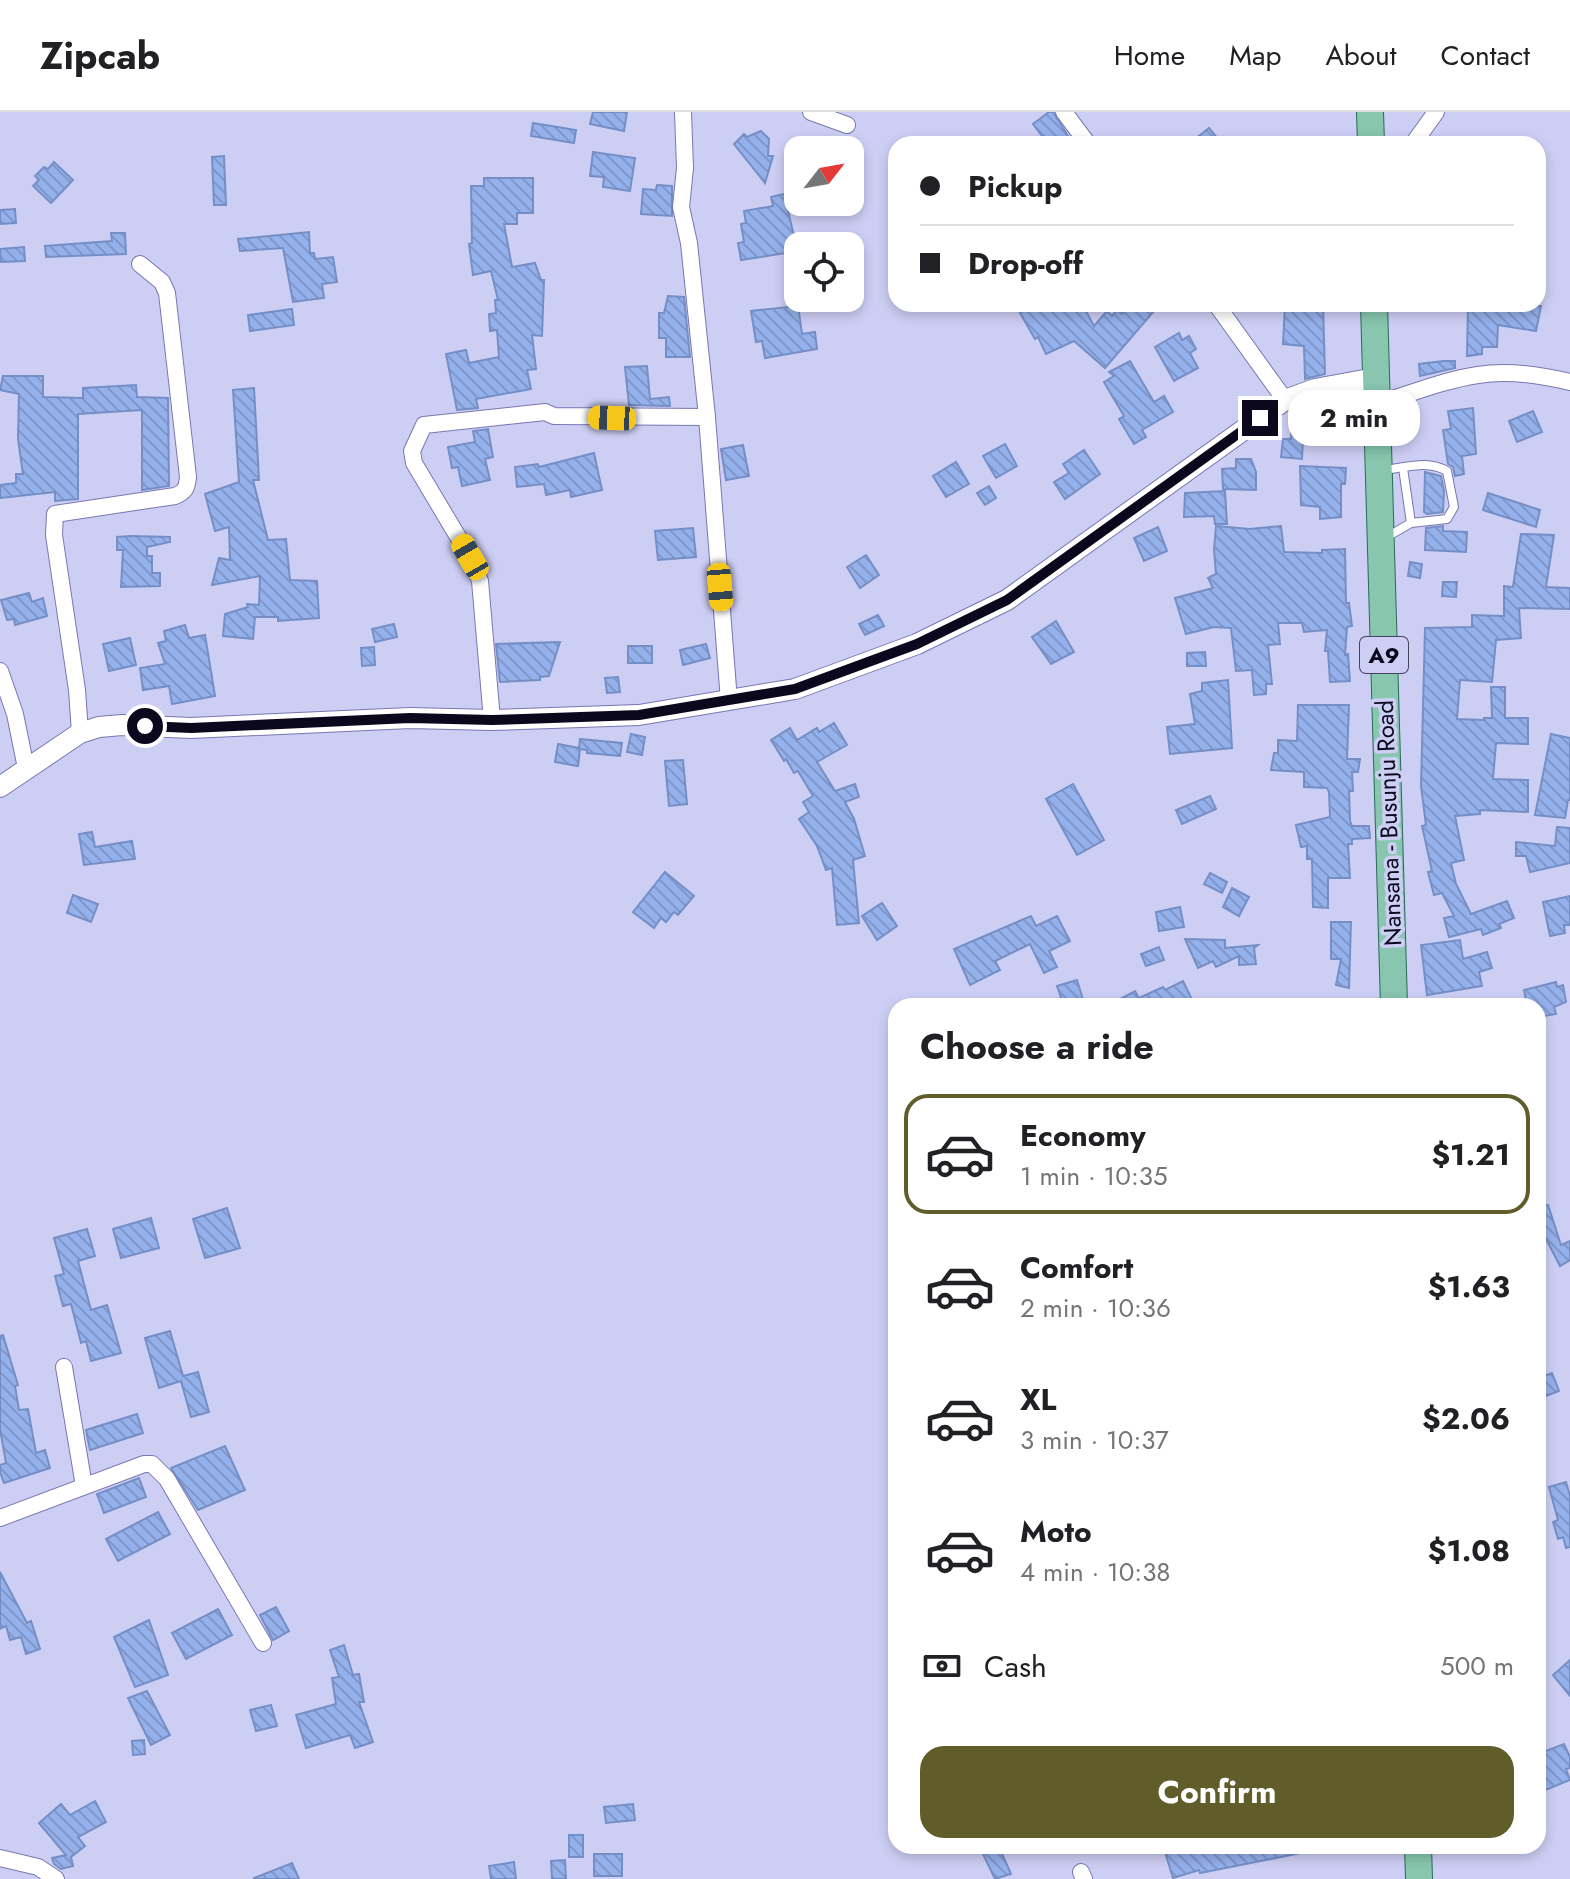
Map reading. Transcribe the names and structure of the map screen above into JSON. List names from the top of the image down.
{
  "streets": {
    "main road": ["A9", "Nansana - Busunju Road"]
  },
  "north": "top right",
  "page": {
    "header": "Zipcab",
    "nav": [
      "Home",
      "Map",
      "About",
      "Contact"
    ],
    "banner": ["Pickup", "Drop-off"],
    "bubble": "2 min",
    "heading": "Choose a ride",
    "list": [
      {
        "name": "Economy",
        "note": "1 min · 10:35",
        "value": "$1.21"
      },
      {
        "name": "Comfort",
        "note": "2 min · 10:36",
        "value": "$1.63"
      },
      {
        "name": "XL",
        "note": "3 min · 10:37",
        "value": "$2.06"
      },
      {
        "name": "Moto",
        "note": "4 min · 10:38",
        "value": "$1.08"
      }
    ],
    "pay": ["Cash", "500 m"],
    "buttons": "Confirm"
  }
}
